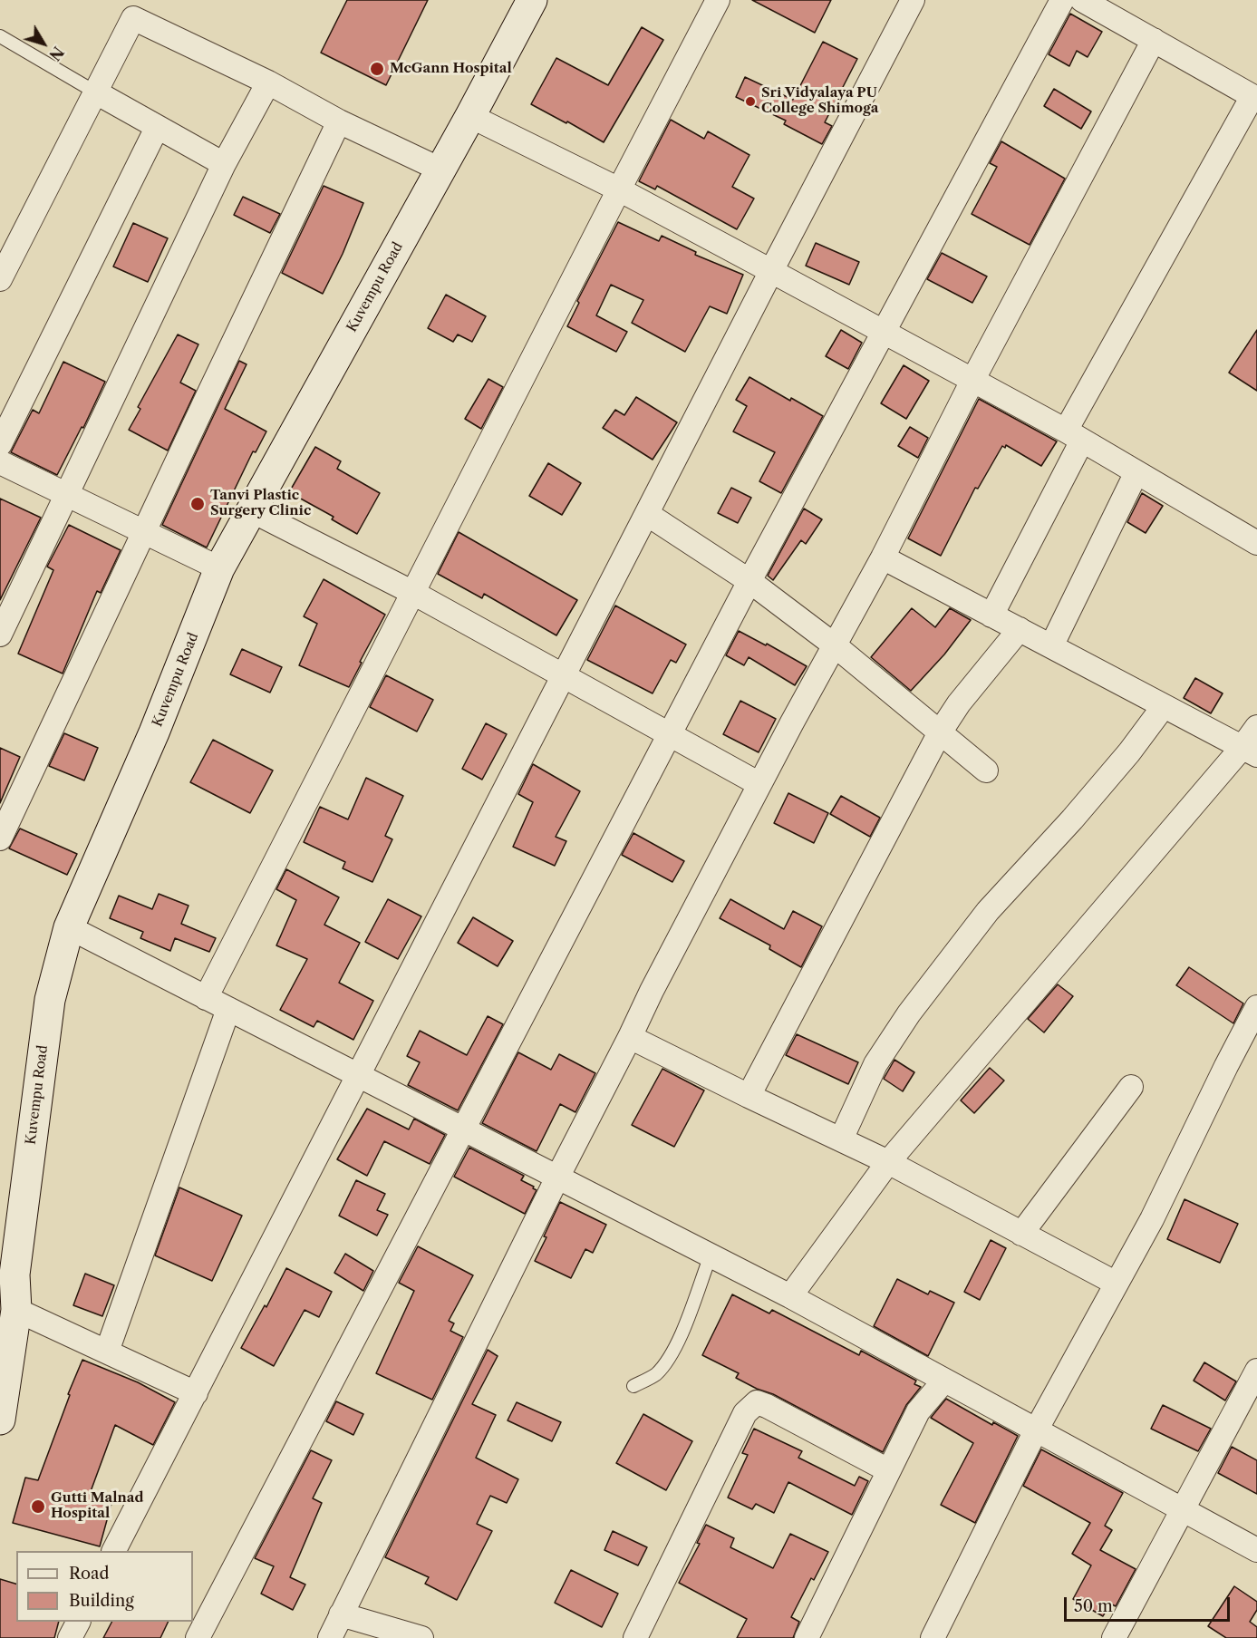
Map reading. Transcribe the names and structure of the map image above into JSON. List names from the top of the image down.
{
  "streets": {
    "main road": ["Kuvempu Road"]
  },
  "places": [
    "McGann Hospital",
    "Sri Vidyalaya PU College Shimoga",
    "Tanvi Plastic Surgery Clinic",
    "Gutti Malnad Hospital"
  ],
  "legend": ["Road", "Building"],
  "scale_bar": "50 m",
  "north": "bottom right"
}
